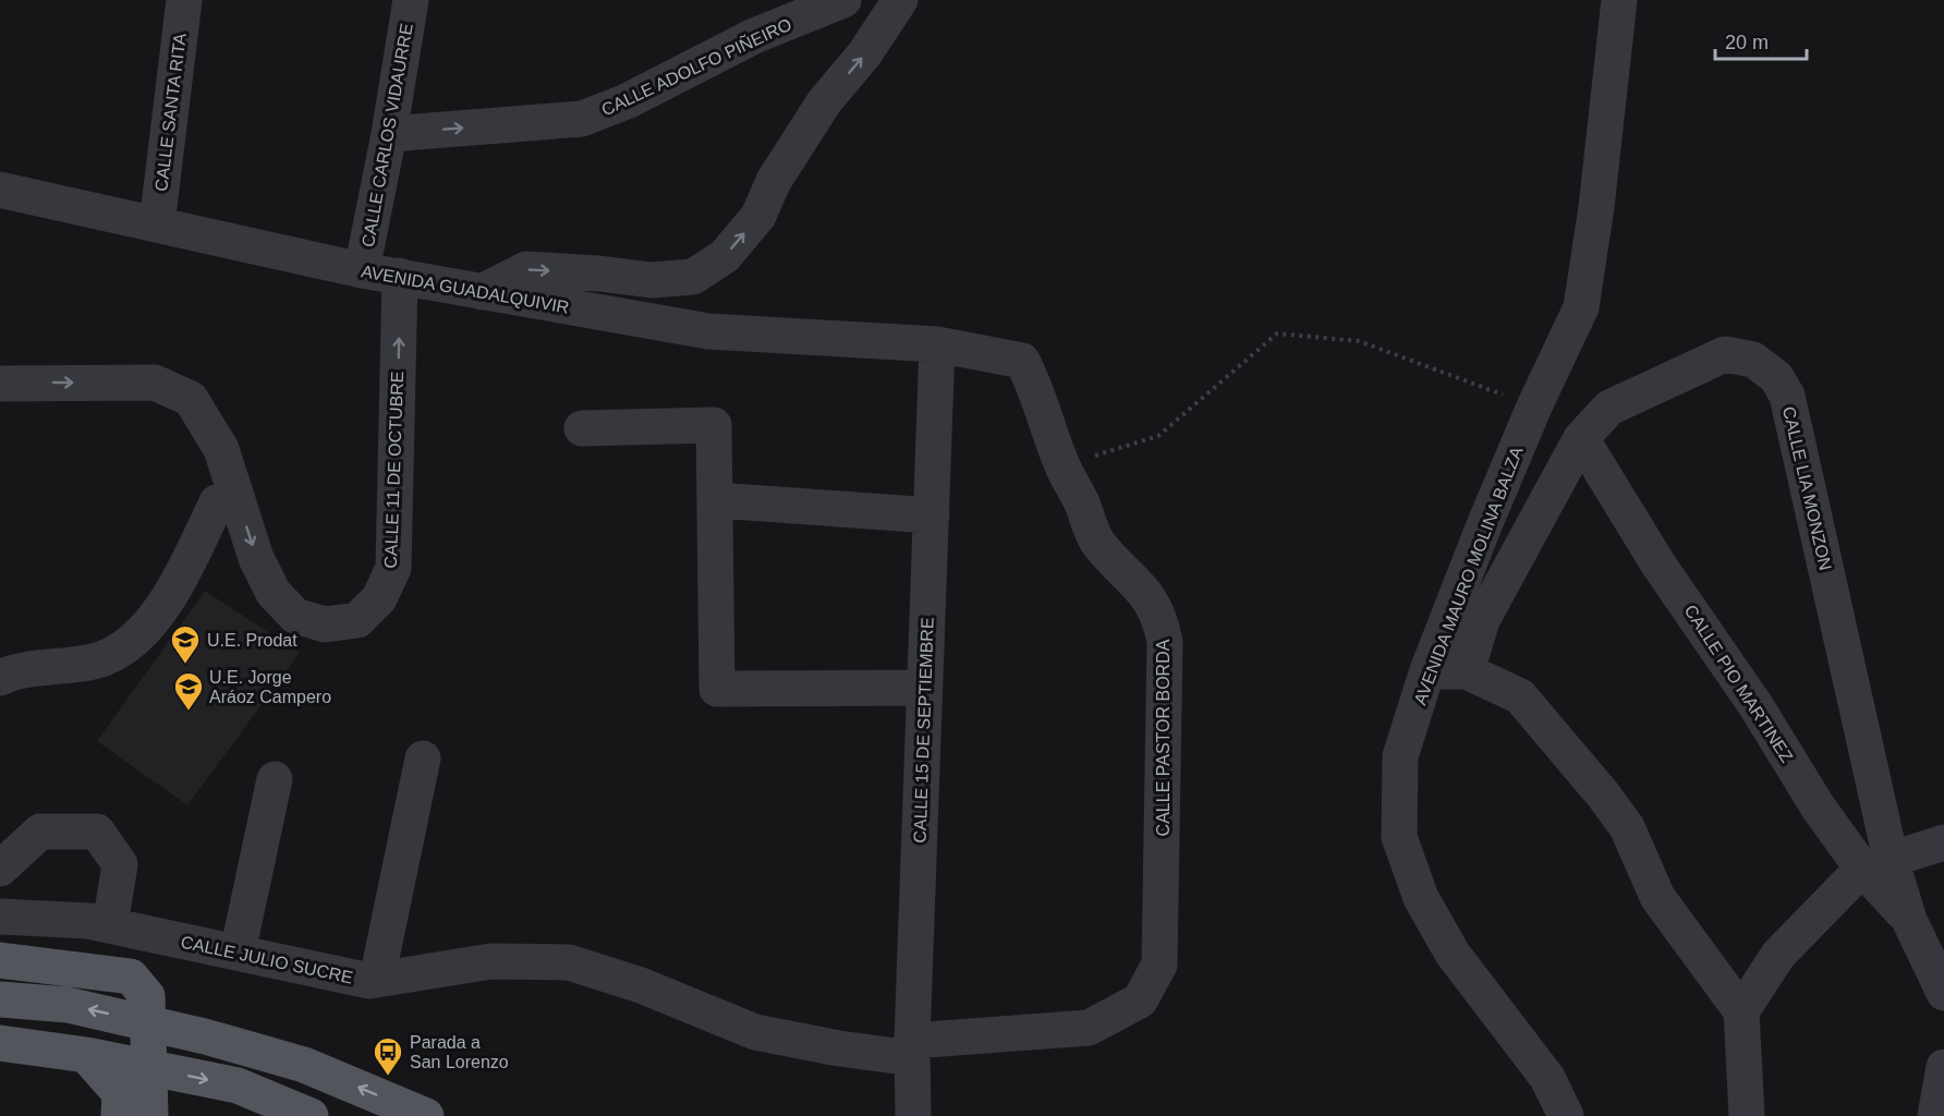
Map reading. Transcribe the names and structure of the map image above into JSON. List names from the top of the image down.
{
  "streets": {
    "street": [
      "CALLE ADOLFO PIÑEIRO",
      "CALLE SANTA RITA",
      "CALLE CARLOS VIDAURRE",
      "AVENIDA GUADALQUIVIR",
      "CALLE 11 DE OCTUBRE",
      "CALLE LIA MONZON",
      "AVENIDA MAURO MOLINA BALZA",
      "CALLE PIO MARTINEZ",
      "CALLE 15 DE SEPTIEMBRE",
      "CALLE PASTOR BORDA",
      "CALLE JULIO SUCRE"
    ]
  },
  "crossings": [
    ["CALLE ADOLFO PIÑEIRO", "CALLE CARLOS VIDAURRE"],
    ["CALLE SANTA RITA", "AVENIDA GUADALQUIVIR"],
    ["CALLE CARLOS VIDAURRE", "AVENIDA GUADALQUIVIR"],
    ["AVENIDA GUADALQUIVIR", "CALLE 11 DE OCTUBRE"],
    ["AVENIDA GUADALQUIVIR", "CALLE 15 DE SEPTIEMBRE"],
    ["AVENIDA GUADALQUIVIR", "CALLE PASTOR BORDA"],
    ["CALLE LIA MONZON", "CALLE PIO MARTINEZ"],
    ["CALLE 15 DE SEPTIEMBRE", "CALLE PASTOR BORDA"],
    ["CALLE 15 DE SEPTIEMBRE", "CALLE JULIO SUCRE"],
    ["CALLE PASTOR BORDA", "CALLE JULIO SUCRE"]
  ],
  "one_way": ["CALLE ADOLFO PIÑEIRO"],
  "places": {
    "school or university": ["U.E. Prodat", "U.E. Jorge Aráoz Campero"],
    "bus stop": ["Parada a San Lorenzo"]
  },
  "scale_bar": "20 m"
}
